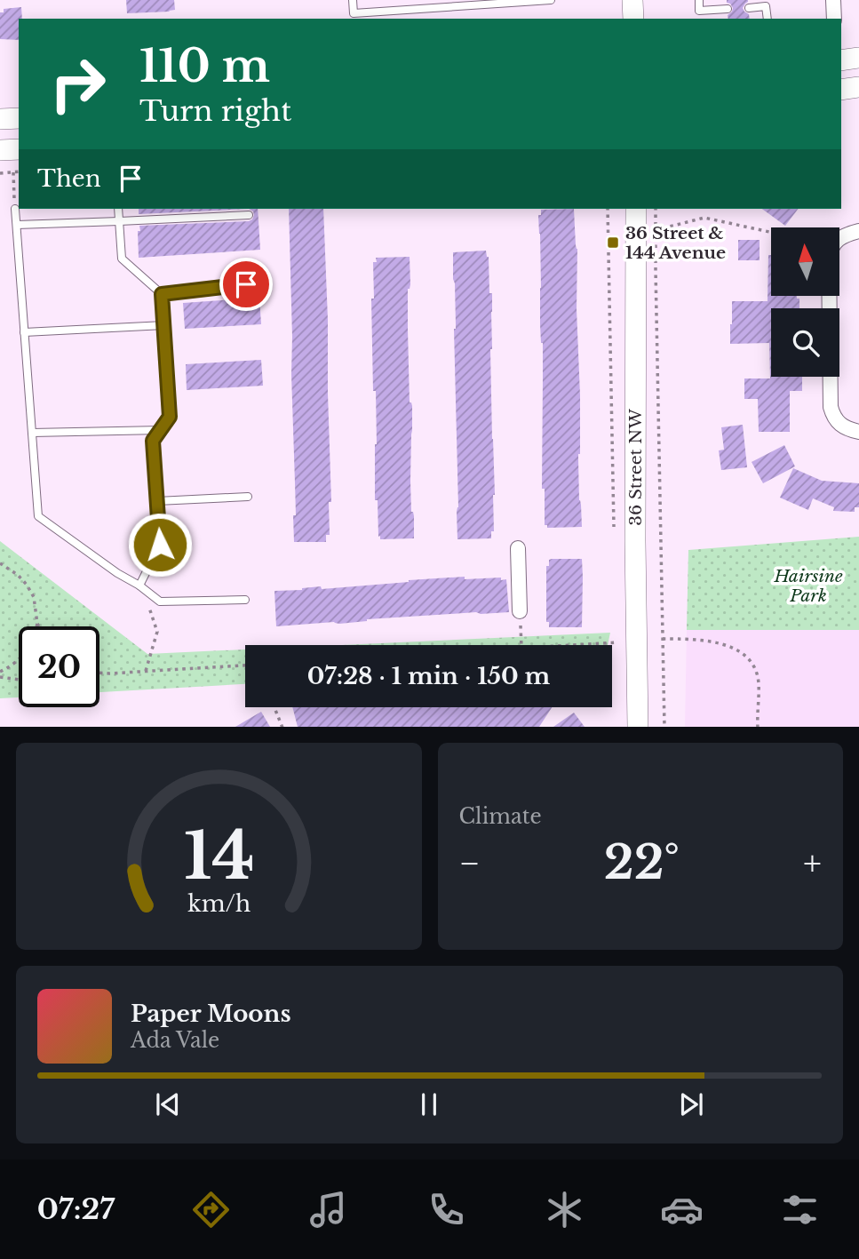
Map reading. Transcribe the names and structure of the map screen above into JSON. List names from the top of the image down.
{
  "streets": {
    "street": ["36 Street NW"]
  },
  "parks": ["Hairsine Park"],
  "places": {
    "transit": ["36 Street & 144 Avenue"]
  },
  "north": "top",
  "page": {
    "turn": ["110 m", "Turn right"],
    "then": "Then",
    "limit": "20",
    "trip": "07:28 · 1 min · 150 m",
    "tile": "Climate",
    "heat": ["−", "22°", "+"],
    "song": ["Paper Moons", "Ada Vale"],
    "tabs": "07:27",
    "gauge": ["14", "km/h"]
  }
}
